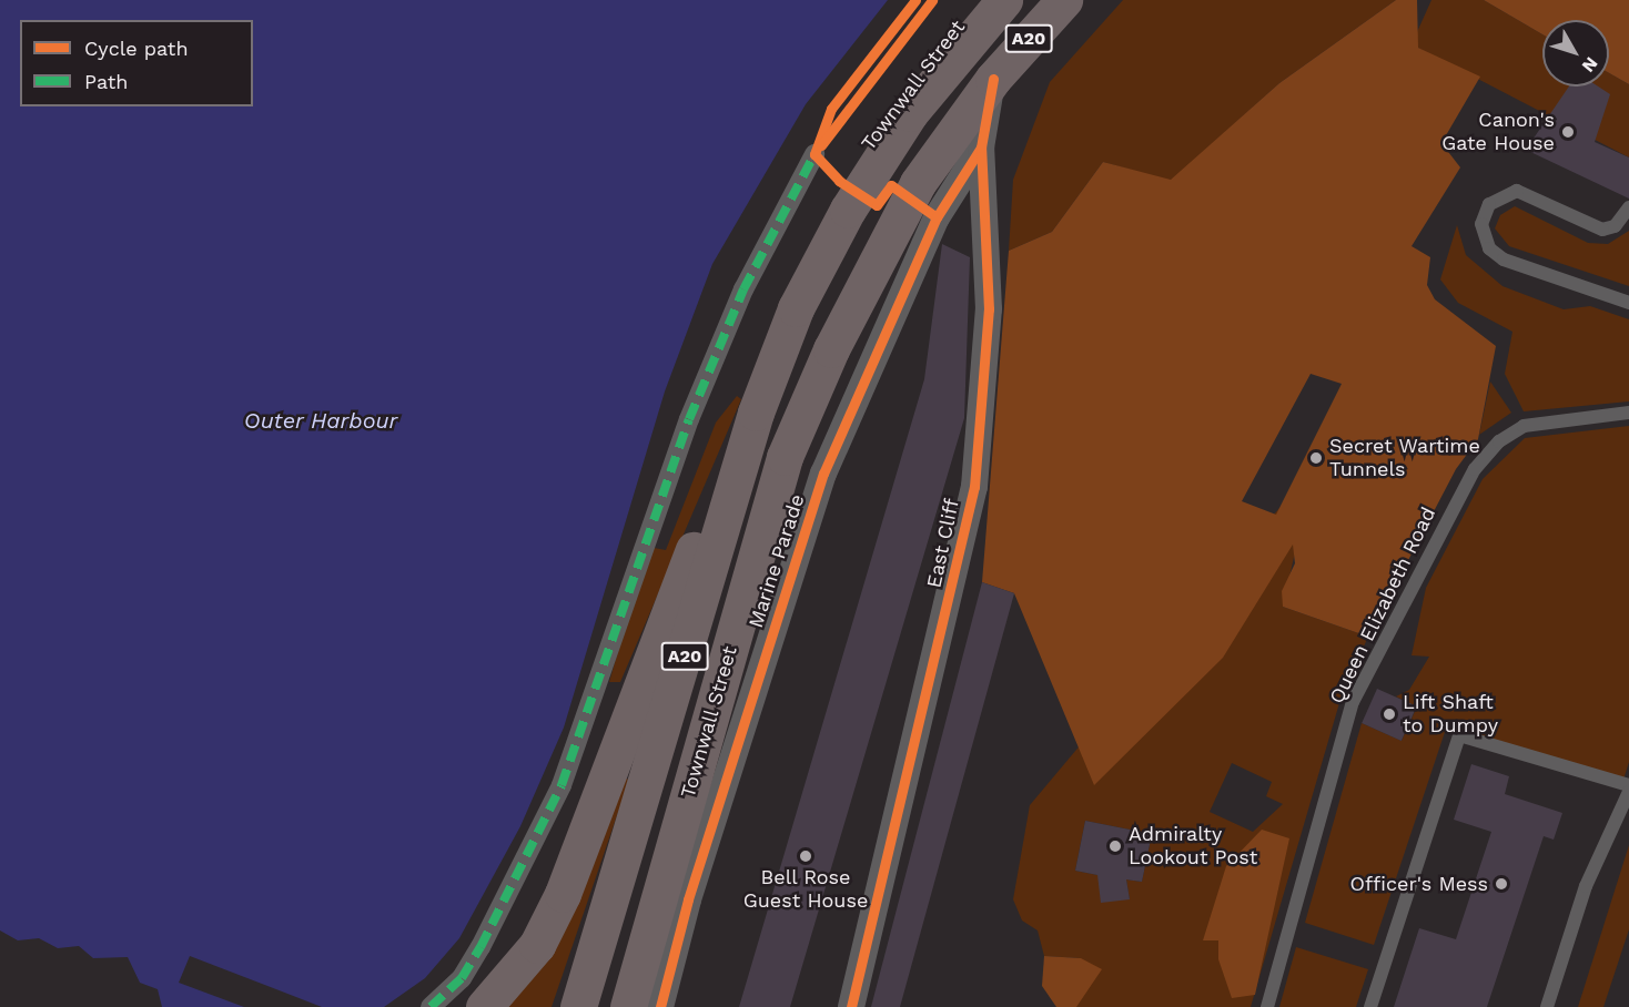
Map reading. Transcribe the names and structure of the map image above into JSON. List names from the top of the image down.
{
  "streets": {
    "highway": ["A20", "Townwall Street"],
    "street": ["East Cliff", "Marine Parade"],
    "lane": ["Queen Elizabeth Road"]
  },
  "crossings": [
    ["Townwall Street", "East Cliff"],
    ["Townwall Street", "Marine Parade"],
    ["East Cliff", "Marine Parade"]
  ],
  "water": ["Outer Harbour"],
  "places": [
    "Canon's Gate House",
    "Secret Wartime Tunnels",
    "Lift Shaft to Dumpy",
    "Admiralty Lookout Post",
    "Bell Rose Guest House",
    "Officer's Mess"
  ],
  "legend": ["Cycle path", "Path"],
  "north": "bottom right"
}
